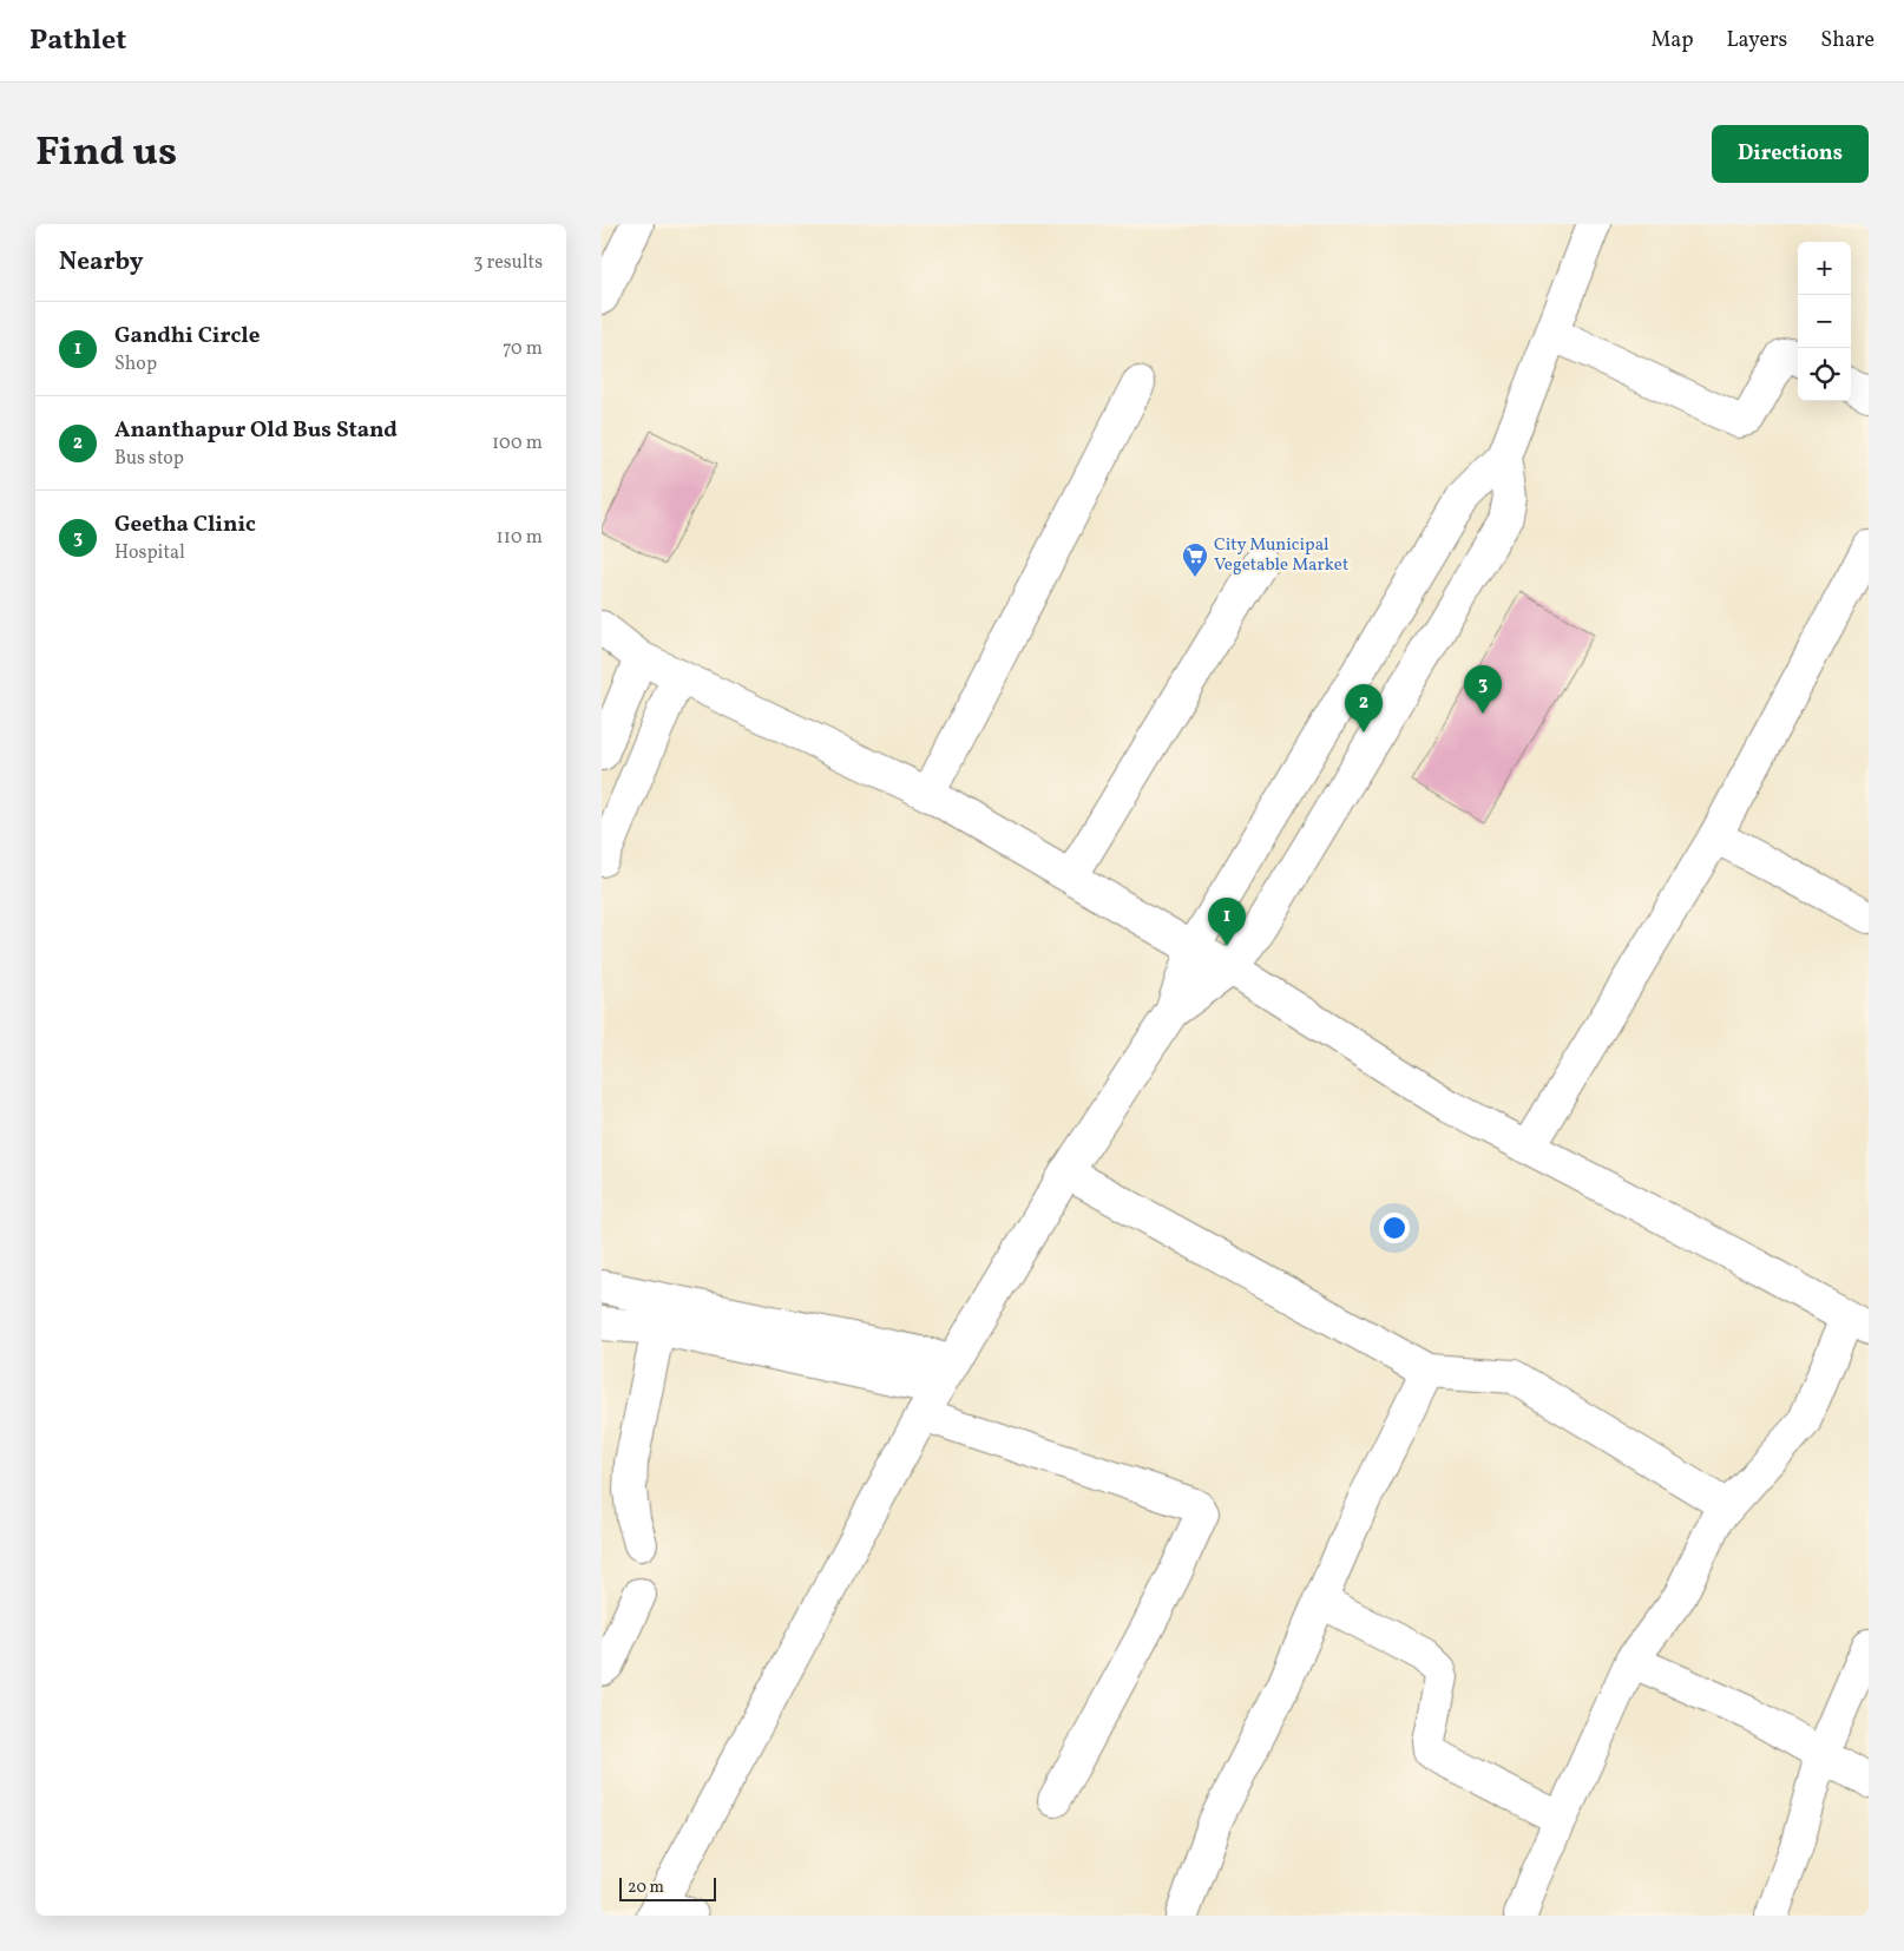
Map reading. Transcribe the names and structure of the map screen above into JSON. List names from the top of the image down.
{
  "places": {
    "supermarket": ["City Municipal Vegetable Market"]
  },
  "scale_bar": "20 m",
  "page": {
    "header": "Pathlet",
    "nav": ["Map", "Layers", "Share"],
    "title": "Find us",
    "buttons": "Directions",
    "heading": ["Nearby", "3 results"],
    "map_buttons": ["+", "−"],
    "list": [
      {
        "mark": "1",
        "name": "Gandhi Circle",
        "note": "Shop",
        "value": "70 m"
      },
      {
        "mark": "2",
        "name": "Ananthapur Old Bus Stand",
        "note": "Bus stop",
        "value": "100 m"
      },
      {
        "mark": "3",
        "name": "Geetha Clinic",
        "note": "Hospital",
        "value": "110 m"
      }
    ],
    "pins": ["3", "2", "1"],
    "scale": "20 m"
  }
}
